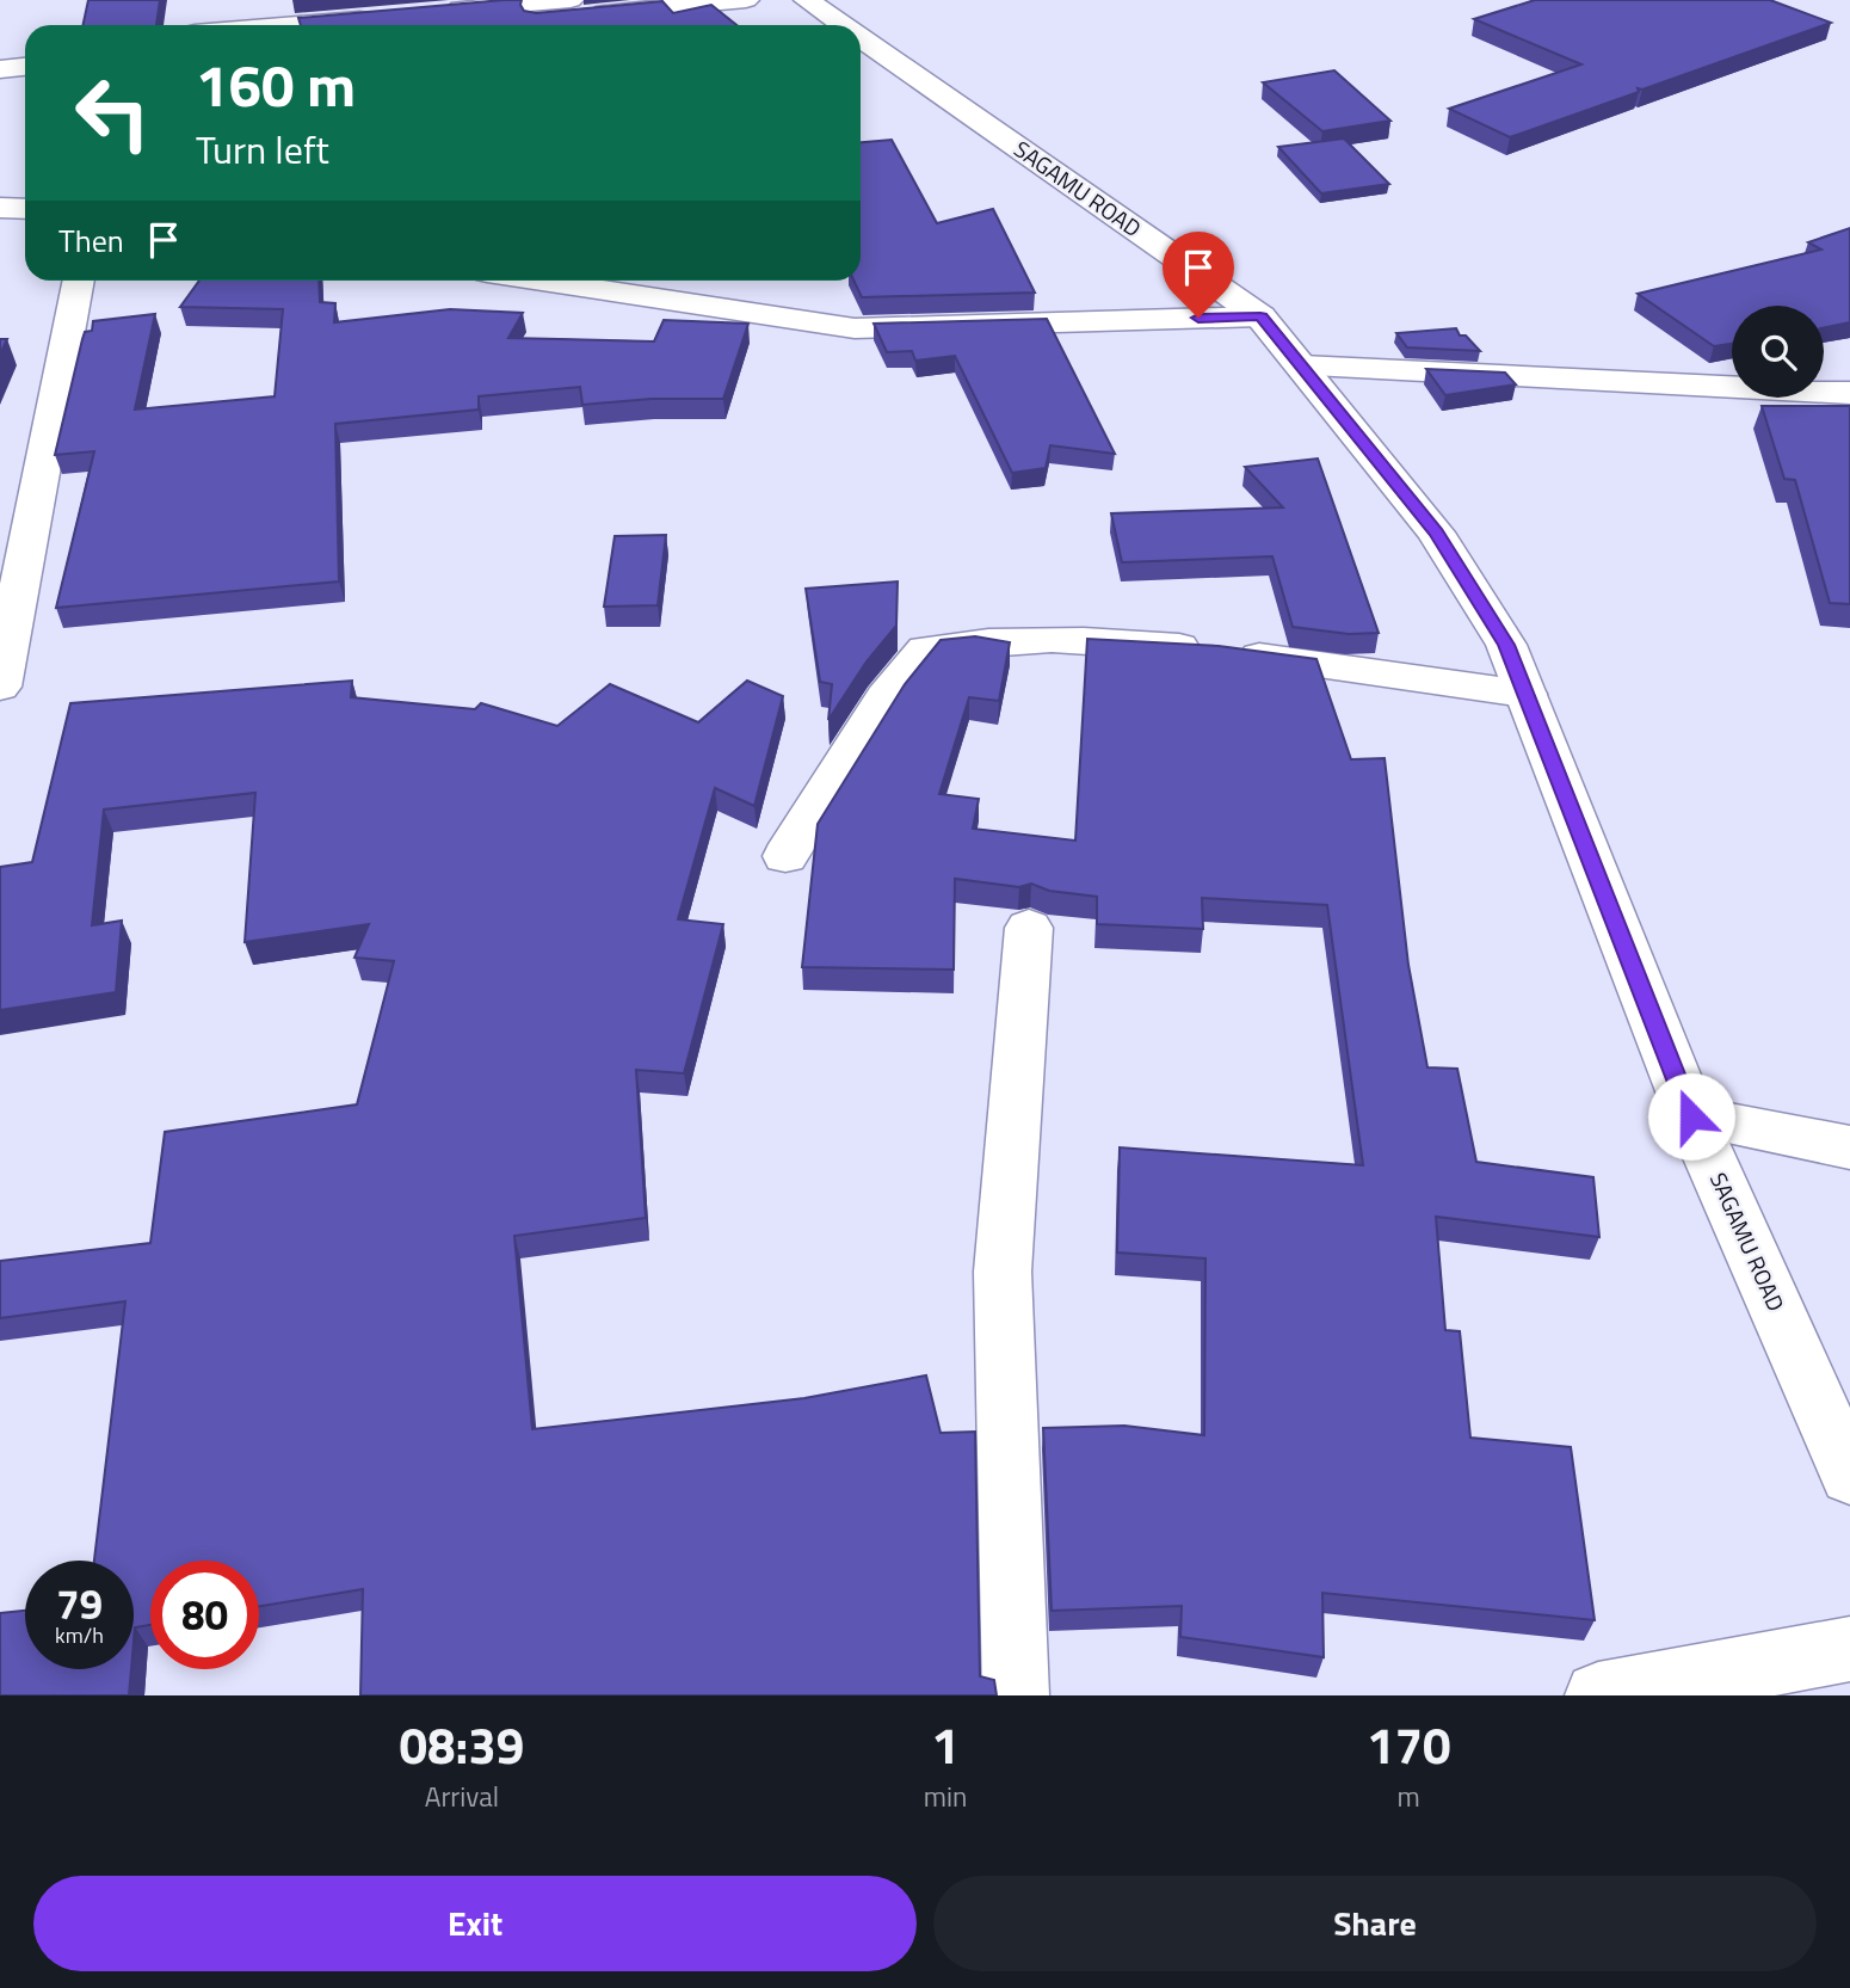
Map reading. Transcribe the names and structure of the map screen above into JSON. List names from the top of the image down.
{
  "streets": {
    "main road": ["SAGAMU ROAD"]
  },
  "page": {
    "turn": ["160 m", "Turn left"],
    "then": "Then",
    "speed": "79 km/h",
    "limit": "80",
    "eta": [
      "08:39",
      "Arrival",
      "1",
      "min",
      "170",
      "m"
    ],
    "buttons": ["Exit", "Share"]
  }
}
